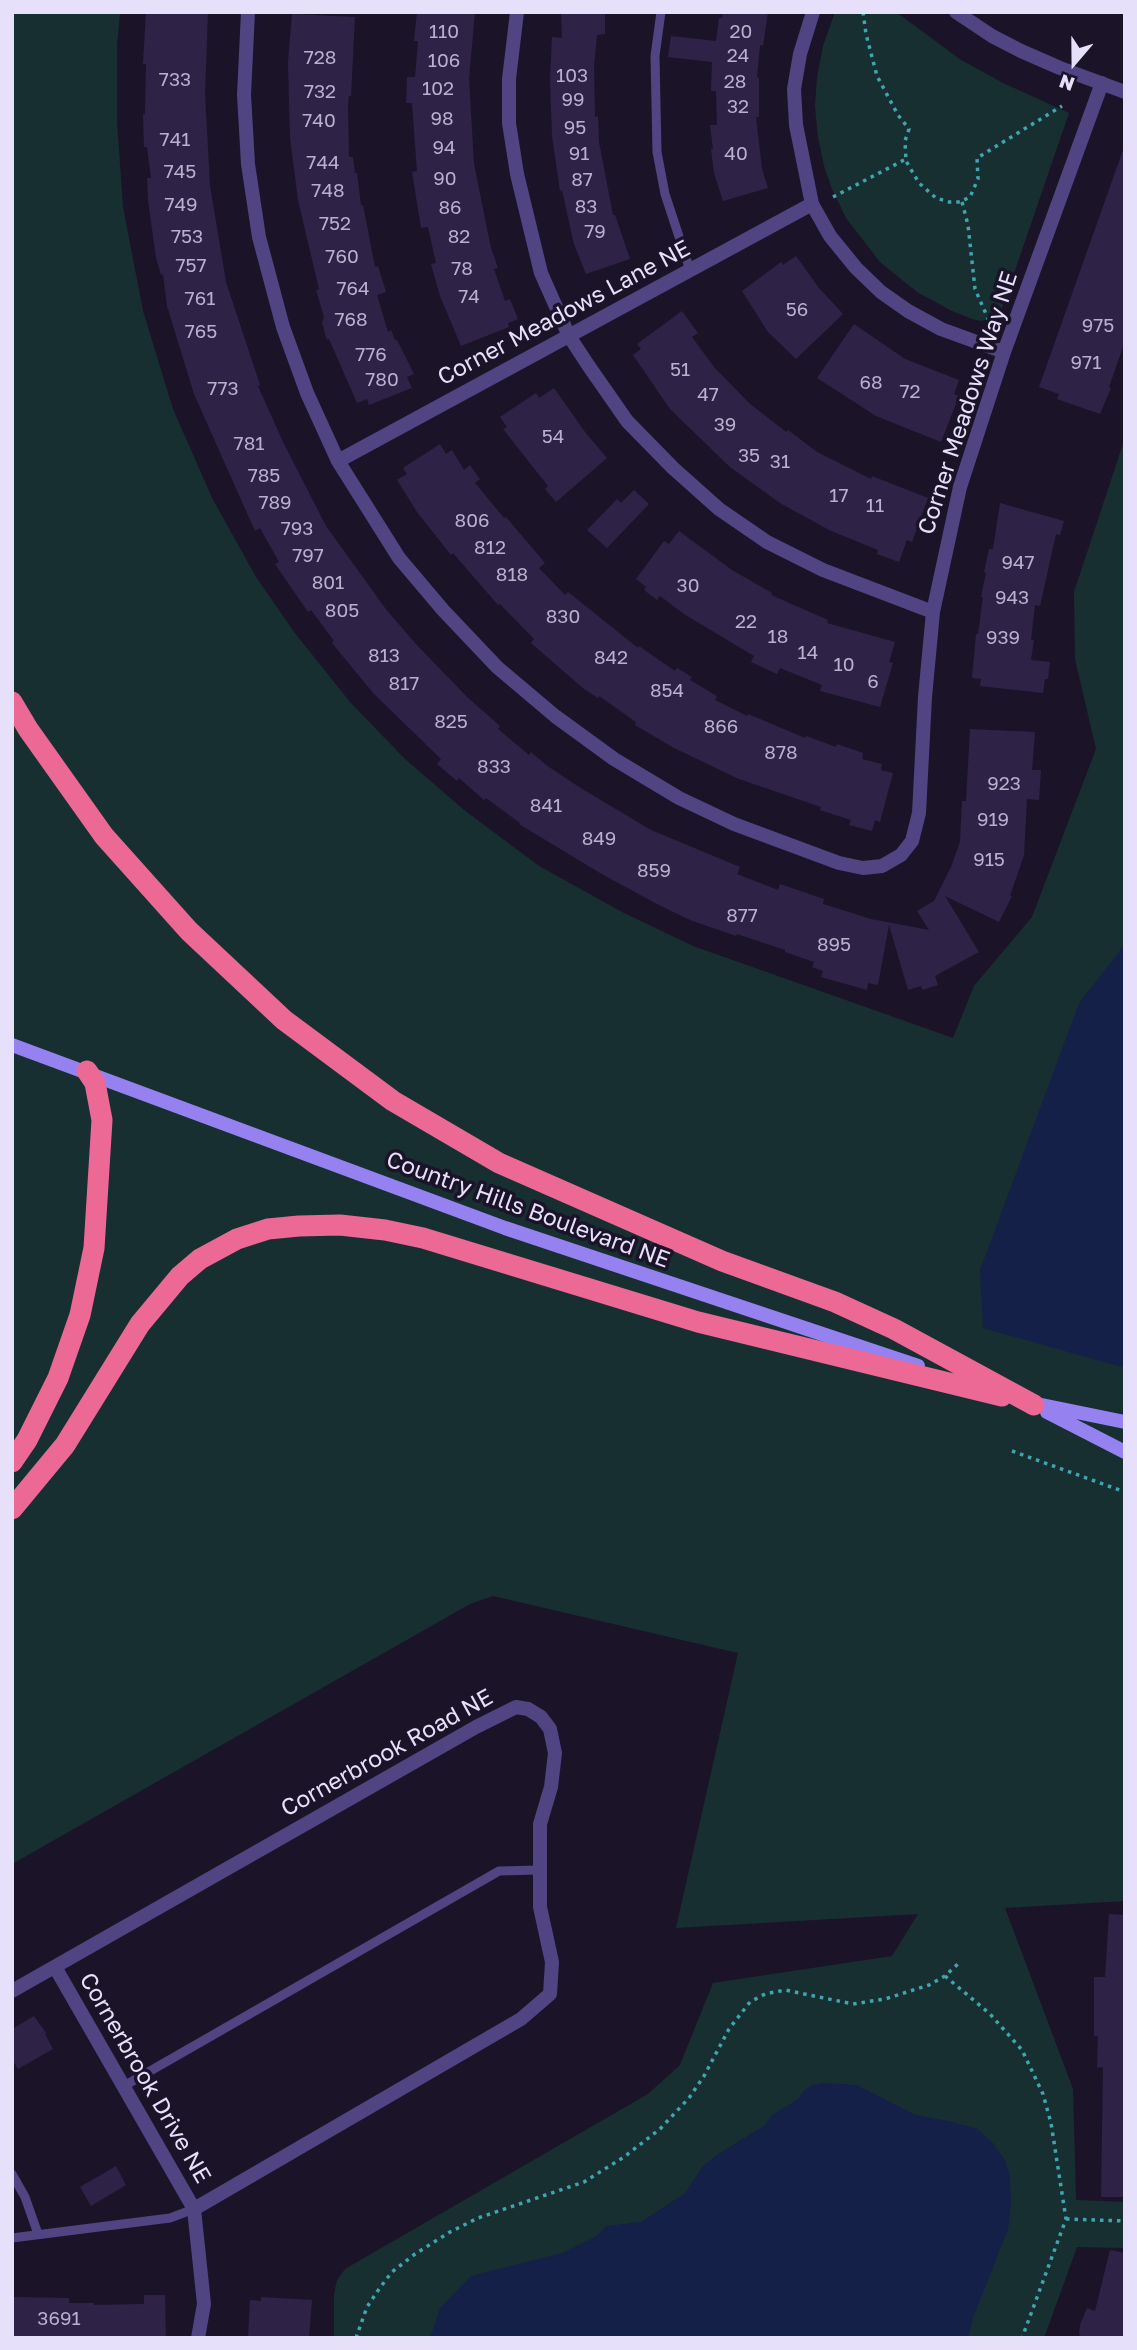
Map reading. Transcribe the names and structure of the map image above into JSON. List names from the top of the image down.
{
  "streets": {
    "main road": ["Country Hills Boulevard NE"],
    "street": [
      "Corner Meadows Lane NE",
      "Corner Meadows Way NE",
      "Cornerbrook Road NE",
      "Cornerbrook Drive NE"
    ]
  },
  "crossings": [
    ["Corner Meadows Lane NE", "Corner Meadows Way NE"],
    ["Cornerbrook Road NE", "Cornerbrook Drive NE"]
  ],
  "house_numbers": [
    "110",
    "20",
    "24",
    "728",
    "106",
    "103",
    "733",
    "28",
    "102",
    "732",
    "99",
    "32",
    "98",
    "740",
    "95",
    "741",
    "94",
    "91",
    "40",
    "744",
    "745",
    "90",
    "87",
    "748",
    "749",
    "83",
    "86",
    "752",
    "79",
    "753",
    "82",
    "760",
    "757",
    "78",
    "764",
    "74",
    "761",
    "56",
    "768",
    "975",
    "765",
    "776",
    "971",
    "51",
    "780",
    "68",
    "773",
    "72",
    "47",
    "39",
    "54",
    "781",
    "35",
    "31",
    "785",
    "17",
    "789",
    "11",
    "806",
    "793",
    "812",
    "797",
    "947",
    "818",
    "801",
    "30",
    "943",
    "805",
    "830",
    "22",
    "18",
    "939",
    "14",
    "813",
    "842",
    "10",
    "6",
    "817",
    "854",
    "825",
    "866",
    "878",
    "833",
    "923",
    "841",
    "919",
    "849",
    "915",
    "859",
    "877",
    "895",
    "3691"
  ],
  "north": "bottom"
}
